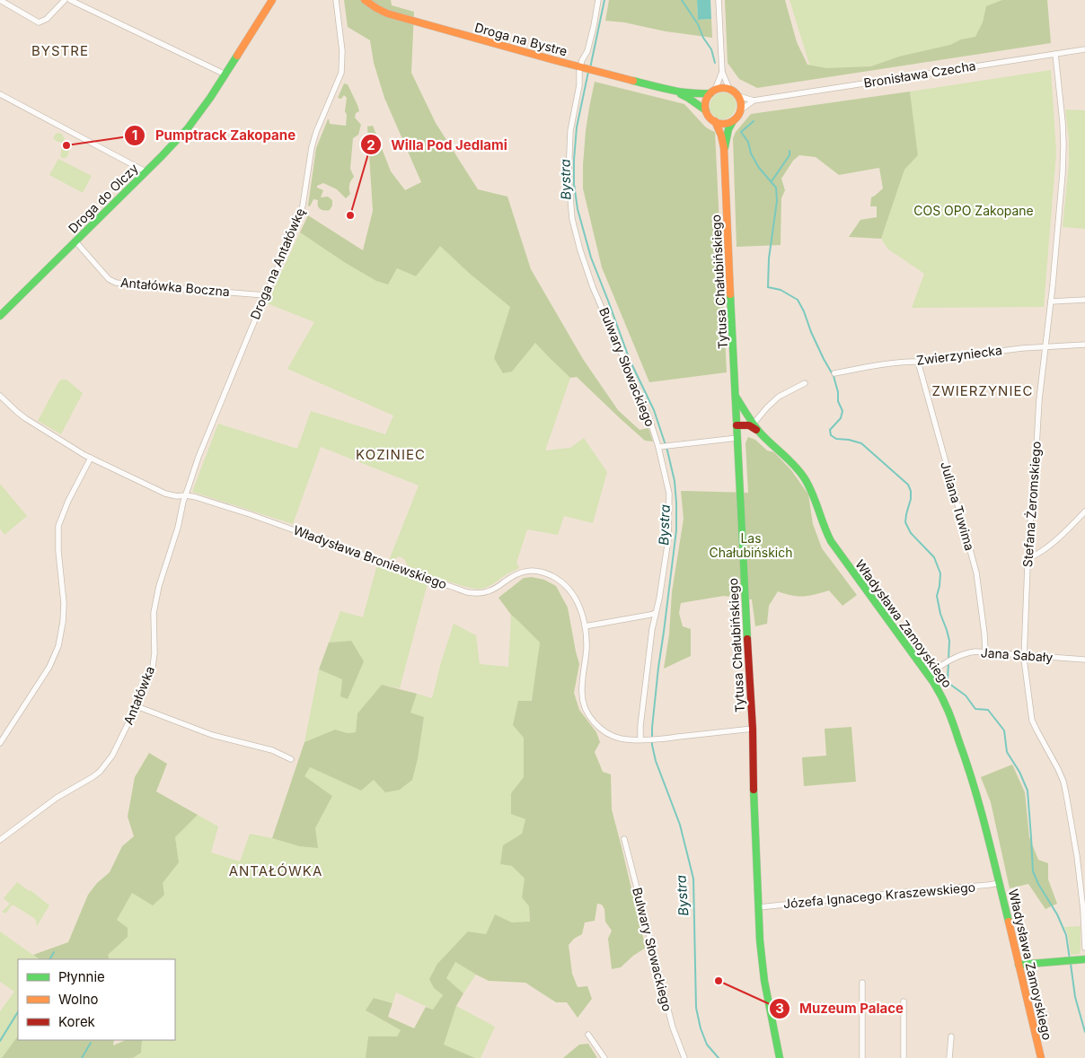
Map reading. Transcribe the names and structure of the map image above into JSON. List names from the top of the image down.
{
  "streets": {
    "street": [
      "Droga na Bystre",
      "Bronisława Czecha",
      "Droga do Olczy",
      "Droga na Antałówkę",
      "Tytusa Chałubińskiego",
      "Antałówka Boczna",
      "Zwierzyniecka",
      "Bulwary Słowackiego",
      "Stefana Żeromskiego",
      "Juliana Tuwima",
      "Władysława Broniewskiego",
      "Władysława Zamoyskiego",
      "Jana Sabały",
      "Antałówka",
      "Józefa Ignacego Kraszewskiego"
    ]
  },
  "crossings": [
    ["Droga na Bystre", "Bronisława Czecha"],
    ["Droga na Bystre", "Tytusa Chałubińskiego"],
    ["Droga na Bystre", "Bulwary Słowackiego"],
    ["Bronisława Czecha", "Tytusa Chałubińskiego"],
    ["Bronisława Czecha", "Stefana Żeromskiego"],
    ["Droga do Olczy", "Antałówka Boczna"],
    ["Droga na Antałówkę", "Antałówka Boczna"],
    ["Droga na Antałówkę", "Władysława Broniewskiego"],
    ["Droga na Antałówkę", "Antałówka"],
    ["Tytusa Chałubińskiego", "Władysława Broniewskiego"],
    ["Tytusa Chałubińskiego", "Władysława Zamoyskiego"],
    ["Tytusa Chałubińskiego", "Józefa Ignacego Kraszewskiego"],
    ["Zwierzyniecka", "Stefana Żeromskiego"],
    ["Zwierzyniecka", "Juliana Tuwima"],
    ["Bulwary Słowackiego", "Władysława Broniewskiego"],
    ["Stefana Żeromskiego", "Jana Sabały"],
    ["Juliana Tuwima", "Jana Sabały"],
    ["Władysława Broniewskiego", "Antałówka"],
    ["Władysława Zamoyskiego", "Jana Sabały"],
    ["Władysława Zamoyskiego", "Józefa Ignacego Kraszewskiego"]
  ],
  "districts": [
    "BYSTRE",
    "ZWIERZYNIEC",
    "KOZINIEC",
    "ANTAŁÓWKA"
  ],
  "water": ["Bystra"],
  "parks": ["COS OPO Zakopane", "Las Chałubińskich"],
  "places": ["Pumptrack Zakopane", "Willa Pod Jedlami", "Muzeum Palace"],
  "legend": ["Płynnie", "Wolno", "Korek"]
}
